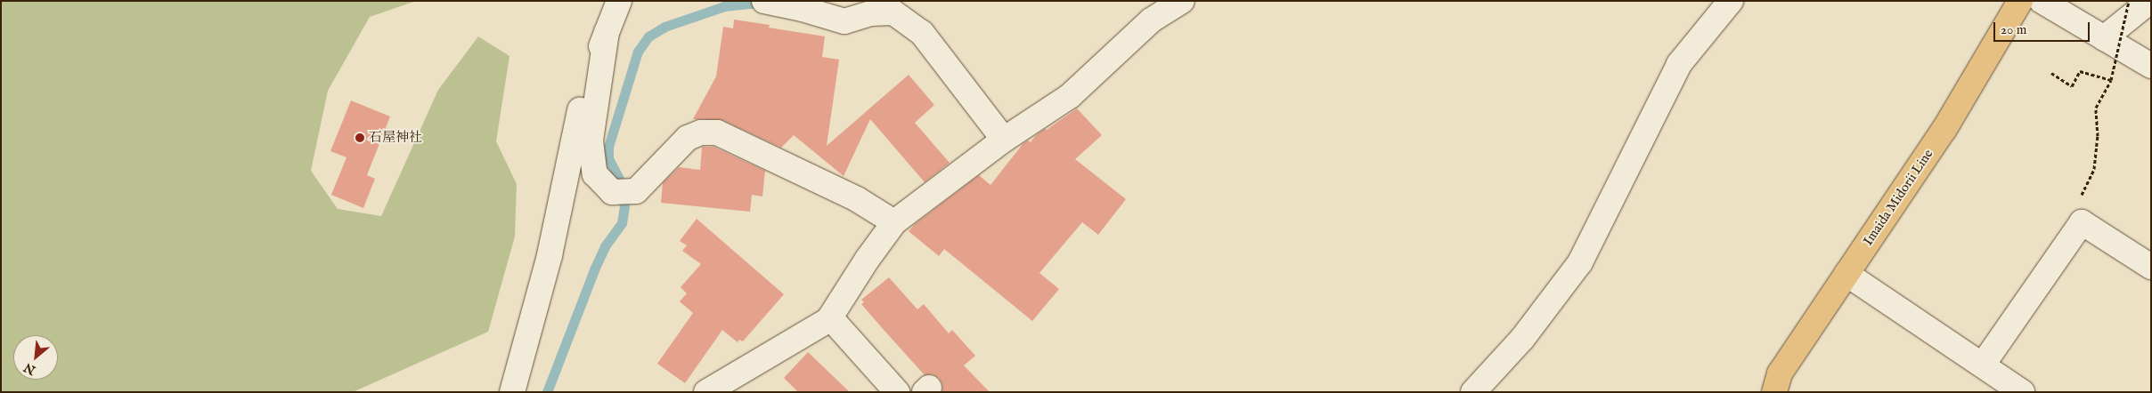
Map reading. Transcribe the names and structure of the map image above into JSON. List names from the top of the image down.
{
  "streets": {
    "main road": ["Imaida Midorii Line"]
  },
  "places": ["石屋神社"],
  "scale_bar": "20 m",
  "north": "bottom left"
}
